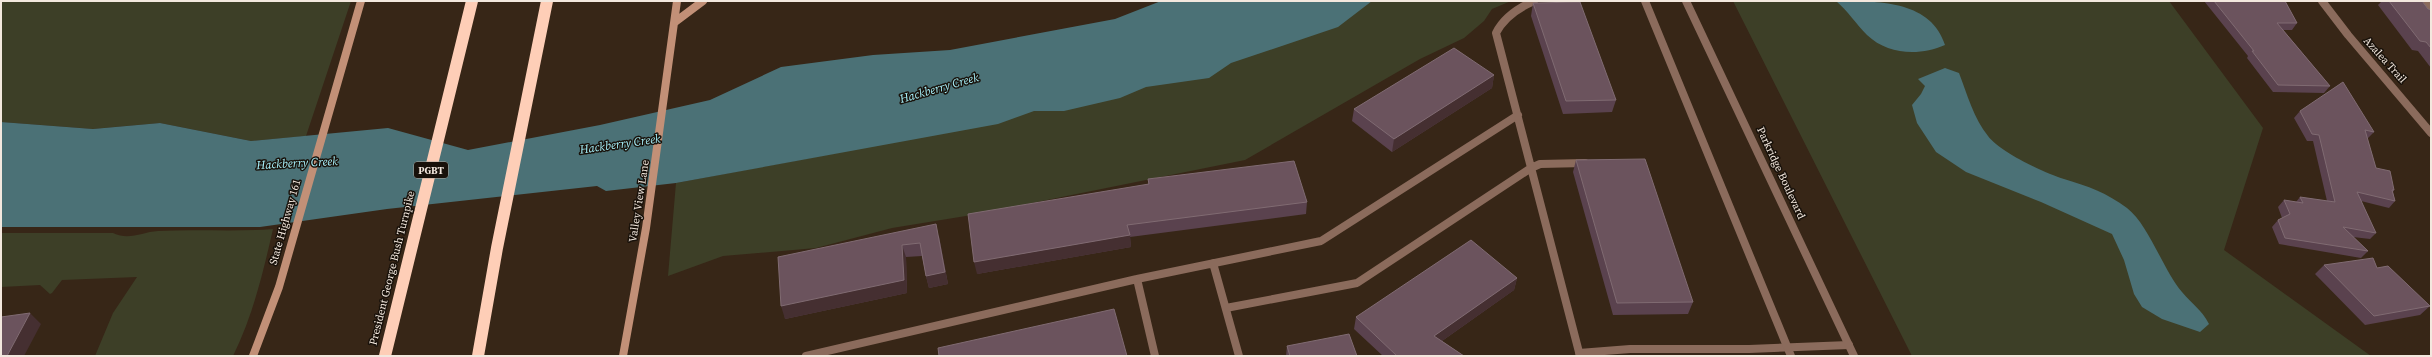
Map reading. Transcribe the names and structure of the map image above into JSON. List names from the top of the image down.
{
  "streets": {
    "highway": ["PGBT", "President George Bush Turnpike"],
    "main road": ["Valley View Lane", "State Highway 161"],
    "street": ["Azalea Trail", "Parkridge Boulevard"]
  },
  "water": ["Hackberry Creek"]
}
